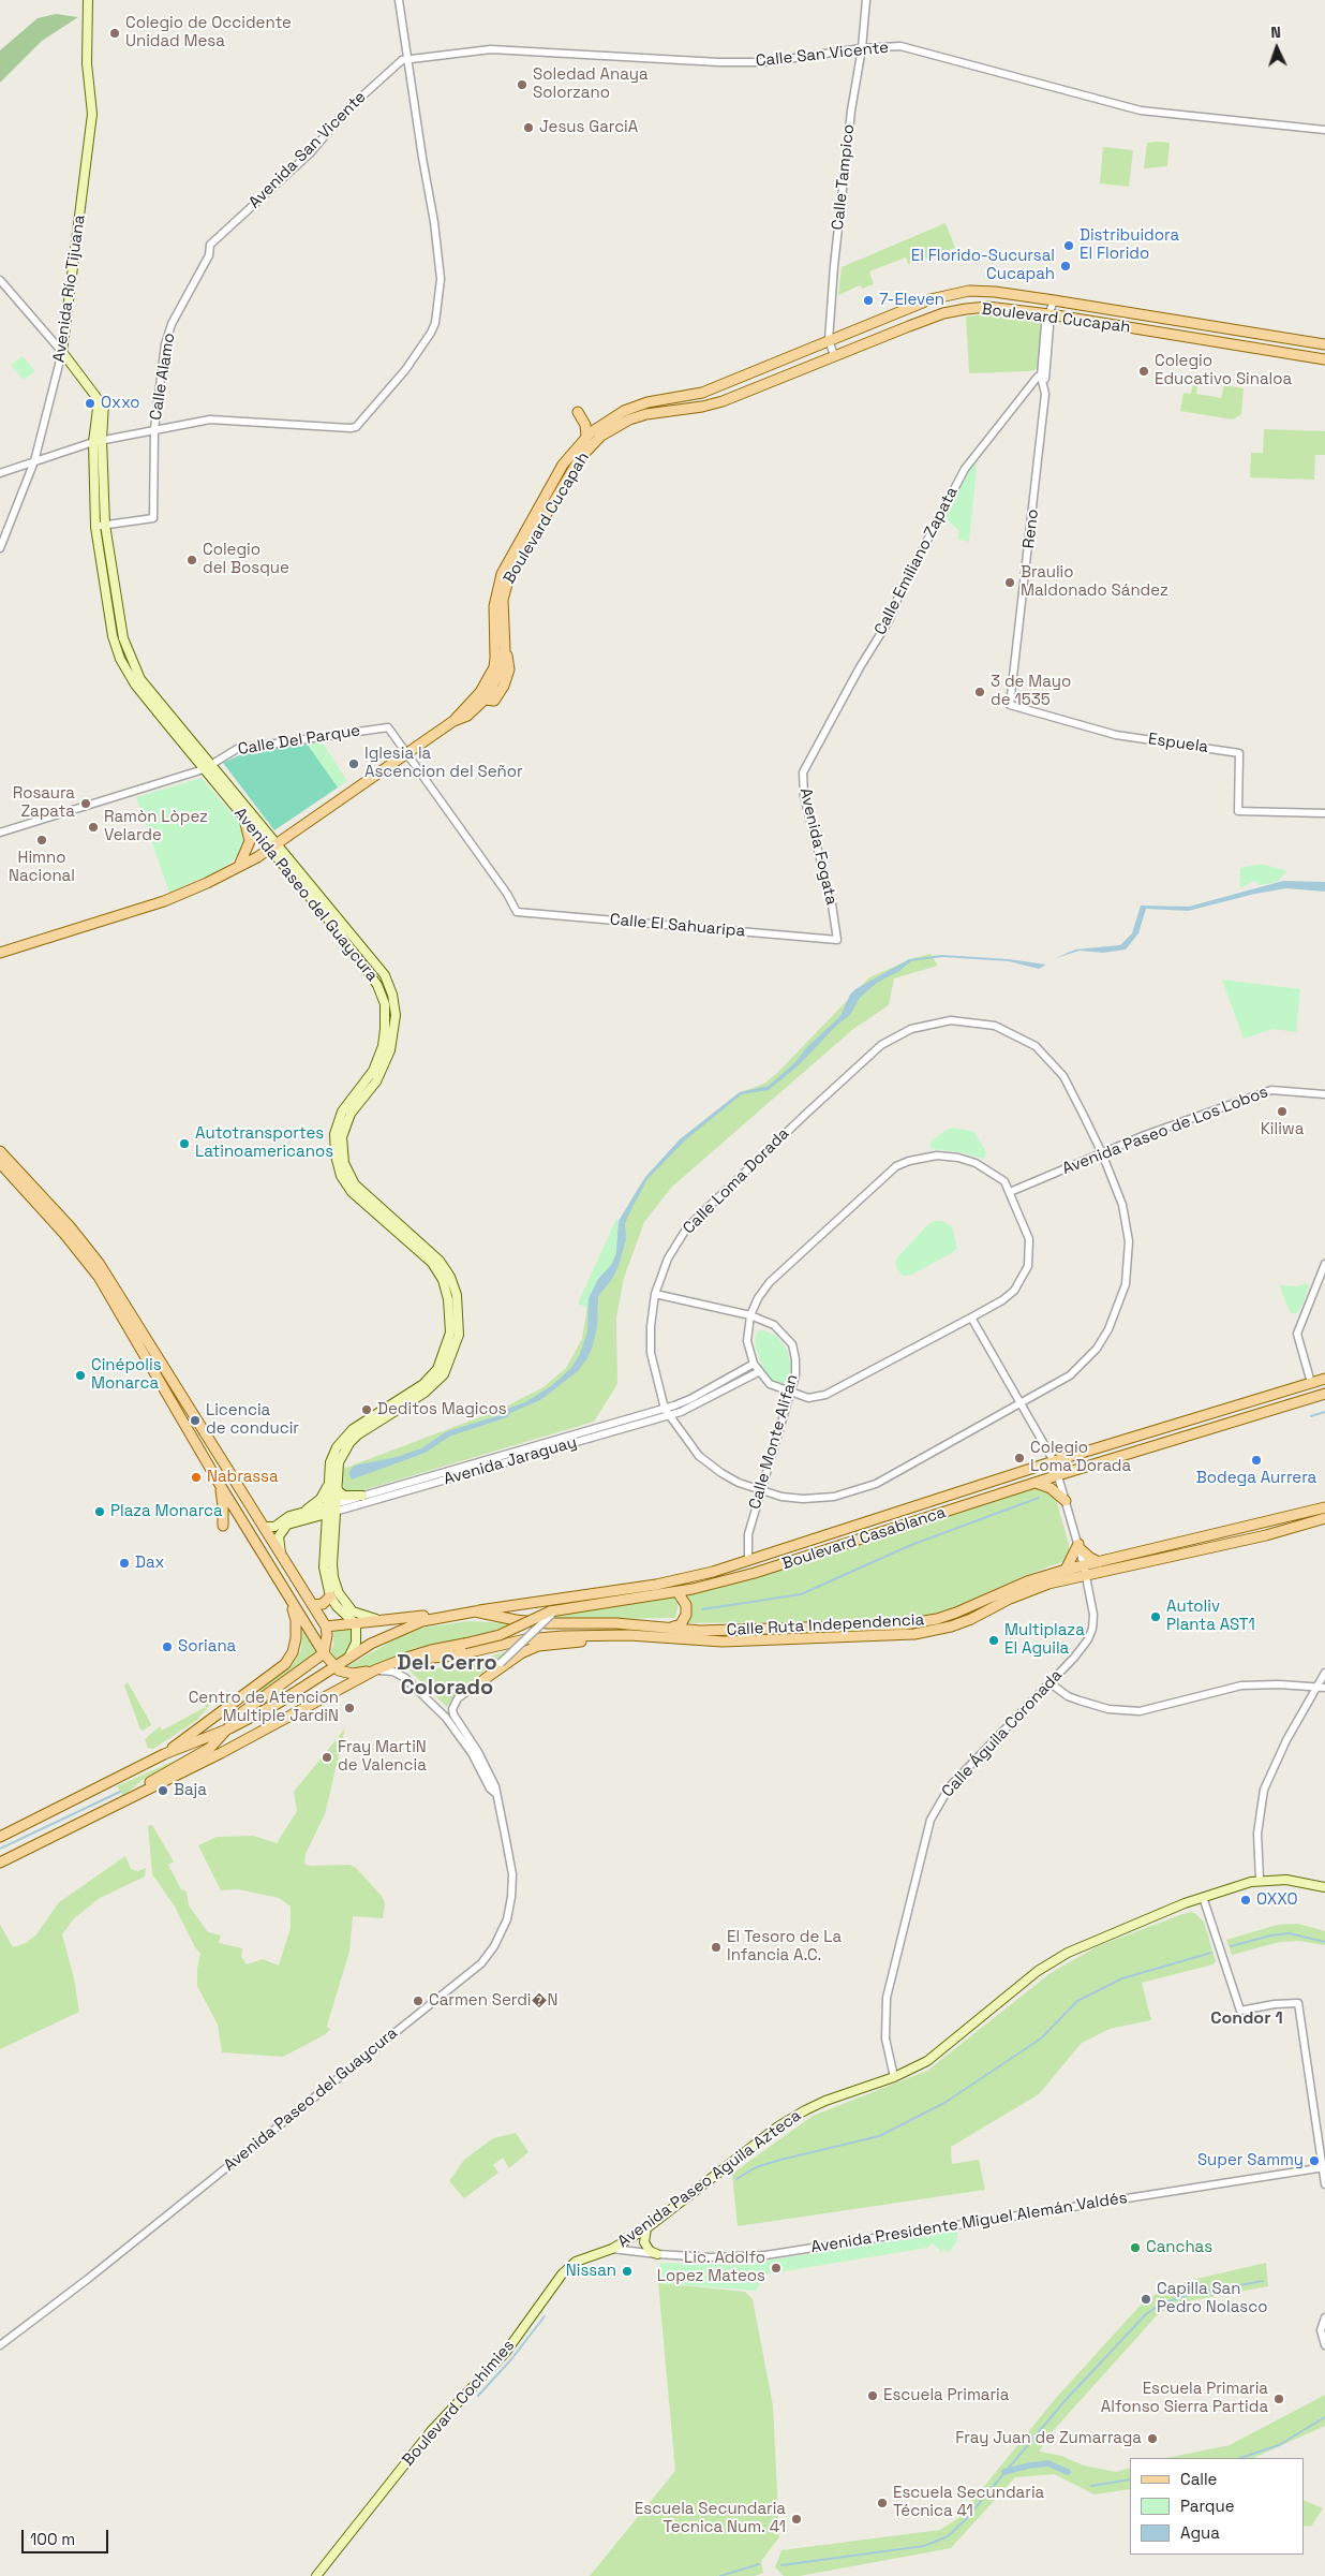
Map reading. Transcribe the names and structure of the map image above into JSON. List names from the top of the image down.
{
  "streets": {
    "main road": [
      "Avenida Río Tijuana",
      "Boulevard Cucapah",
      "Avenida Paseo del Guaycura",
      "Avenida Jaraguay",
      "Boulevard Casablanca",
      "Calle Ruta Independencia",
      "Avenida Paseo Aguila Azteca",
      "Boulevard Cochimies"
    ],
    "street": [
      "Calle San Vicente",
      "Avenida San Vicente",
      "Calle Tampico",
      "Calle Alamo",
      "Reno",
      "Calle Emiliano Zapata",
      "Calle Del Parque",
      "Espuela",
      "Avenida Fogata",
      "Calle El Sahuaripa",
      "Avenida Paseo de Los Lobos",
      "Calle Loma Dorada",
      "Calle Monte Alifan",
      "Calle Águila Coronada",
      "Avenida Presidente Miguel Alemán Valdés"
    ]
  },
  "crossings": [
    ["Calle San Vicente", "Avenida San Vicente"],
    ["Calle San Vicente", "Calle Tampico"],
    ["Avenida San Vicente", "Calle Alamo"],
    ["Calle Tampico", "Boulevard Cucapah"],
    ["Boulevard Cucapah", "Reno"],
    ["Calle Alamo", "Avenida Paseo del Guaycura"],
    ["Reno", "Calle Emiliano Zapata"],
    ["Reno", "Espuela"],
    ["Calle Emiliano Zapata", "Avenida Fogata"],
    ["Calle Del Parque", "Avenida Paseo del Guaycura"],
    ["Calle Del Parque", "Calle El Sahuaripa"],
    ["Avenida Fogata", "Calle El Sahuaripa"],
    ["Avenida Paseo del Guaycura", "Avenida Jaraguay"],
    ["Avenida Paseo del Guaycura", "Boulevard Casablanca"],
    ["Avenida Paseo de Los Lobos", "Calle Loma Dorada"],
    ["Calle Loma Dorada", "Calle Monte Alifan"],
    ["Calle Loma Dorada", "Avenida Jaraguay"],
    ["Calle Loma Dorada", "Calle Águila Coronada"],
    ["Calle Monte Alifan", "Boulevard Casablanca"],
    ["Boulevard Casablanca", "Calle Ruta Independencia"],
    ["Boulevard Casablanca", "Calle Águila Coronada"],
    ["Calle Ruta Independencia", "Calle Águila Coronada"],
    ["Calle Águila Coronada", "Avenida Paseo Aguila Azteca"],
    ["Avenida Paseo Aguila Azteca", "Avenida Presidente Miguel Alemán Valdés"],
    ["Avenida Paseo Aguila Azteca", "Boulevard Cochimies"],
    ["Avenida Presidente Miguel Alemán Valdés", "Boulevard Cochimies"]
  ],
  "districts": ["Del. Cerro Colorado", "Condor 1"],
  "places": [
    "Colegio de Occidente Unidad Mesa",
    "Soledad Anaya Solorzano",
    "Jesus GarciA",
    "Distribuidora El Florido",
    "El Florido-Sucursal Cucapah",
    "7-Eleven",
    "Colegio Educativo Sinaloa",
    "Oxxo",
    "Colegio del Bosque",
    "Braulio Maldonado Sández",
    "3 de Mayo de 1535",
    "Iglesia la Ascencion del Señor",
    "Rosaura Zapata",
    "Ramòn Lòpez Velarde",
    "Himno Nacional",
    "Kiliwa",
    "Autotransportes Latinoamericanos",
    "Cinépolis Monarca",
    "Deditos Magicos",
    "Licencia de conducir",
    "Colegio Loma Dorada",
    "Bodega Aurrera",
    "Nabrassa",
    "Plaza Monarca",
    "Dax",
    "Autoliv Planta AST1",
    "Multiplaza El Aguila",
    "Soriana",
    "Centro de Atencion Multiple JardiN",
    "Fray MartiN de Valencia",
    "Baja",
    "OXXO",
    "El Tesoro de La Infancia A.C.",
    "Carmen Serdi�N",
    "Super Sammy",
    "Canchas",
    "Lic. Adolfo Lopez Mateos",
    "Nissan",
    "Capilla San Pedro Nolasco",
    "Escuela Primaria",
    "Escuela Primaria Alfonso Sierra Partida",
    "Fray Juan de Zumarraga",
    "Escuela Secundaria Técnica 41",
    "Escuela Secundaria Tecnica Num. 41"
  ],
  "legend": ["Calle", "Parque", "Agua"],
  "scale_bar": "100 m",
  "north": "top"
}
